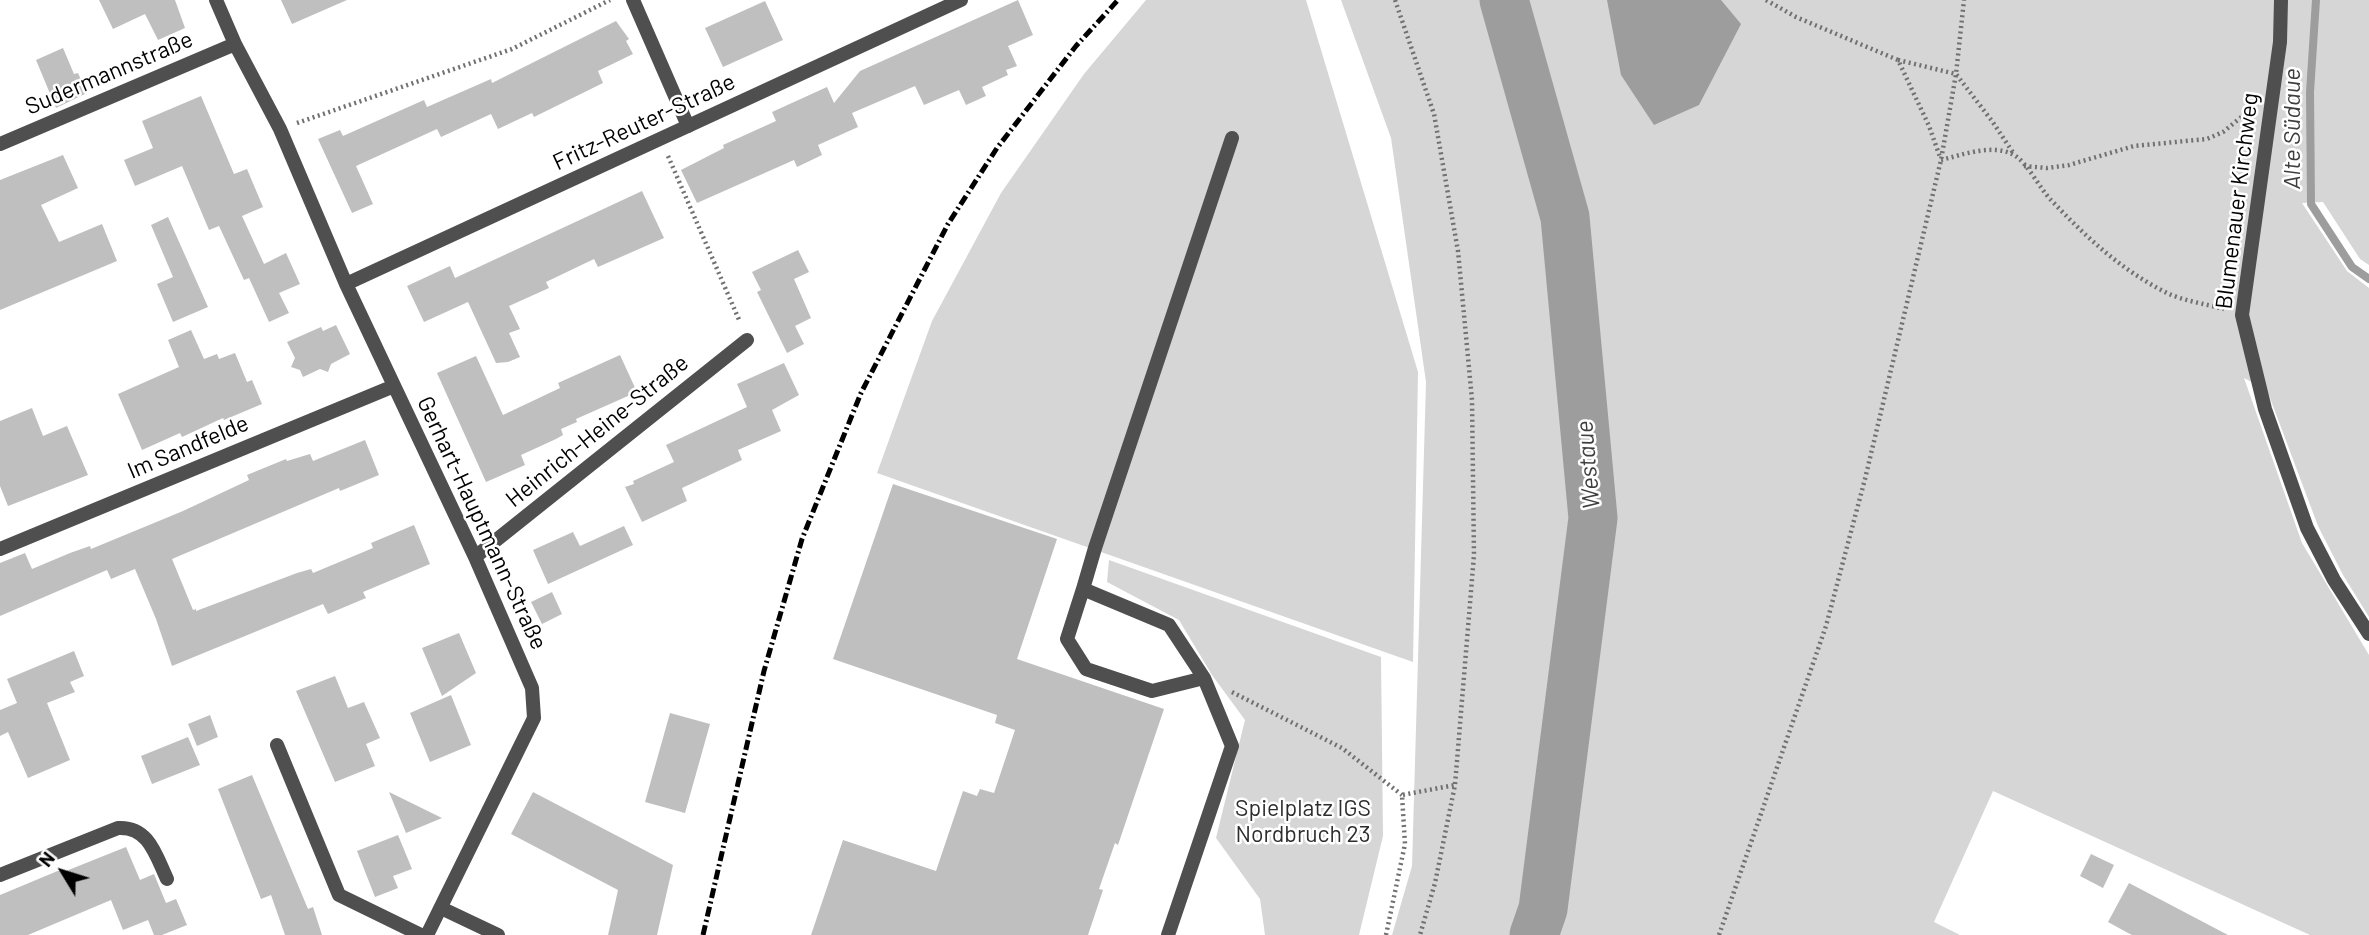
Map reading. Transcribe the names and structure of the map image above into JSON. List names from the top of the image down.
{
  "streets": {
    "street": [
      "Sudermannstraße",
      "Fritz-Reuter-Straße",
      "Blumenauer Kirchweg",
      "Heinrich-Heine-Straße",
      "Im Sandfelde",
      "Gerhart-Hauptmann-Straße"
    ]
  },
  "crossings": [
    ["Sudermannstraße", "Gerhart-Hauptmann-Straße"],
    ["Fritz-Reuter-Straße", "Gerhart-Hauptmann-Straße"],
    ["Heinrich-Heine-Straße", "Gerhart-Hauptmann-Straße"],
    ["Im Sandfelde", "Gerhart-Hauptmann-Straße"]
  ],
  "water": ["Alte Südaue", "Westaue"],
  "parks": ["Spielplatz IGS Nordbruch 23"],
  "north": "top left"
}
